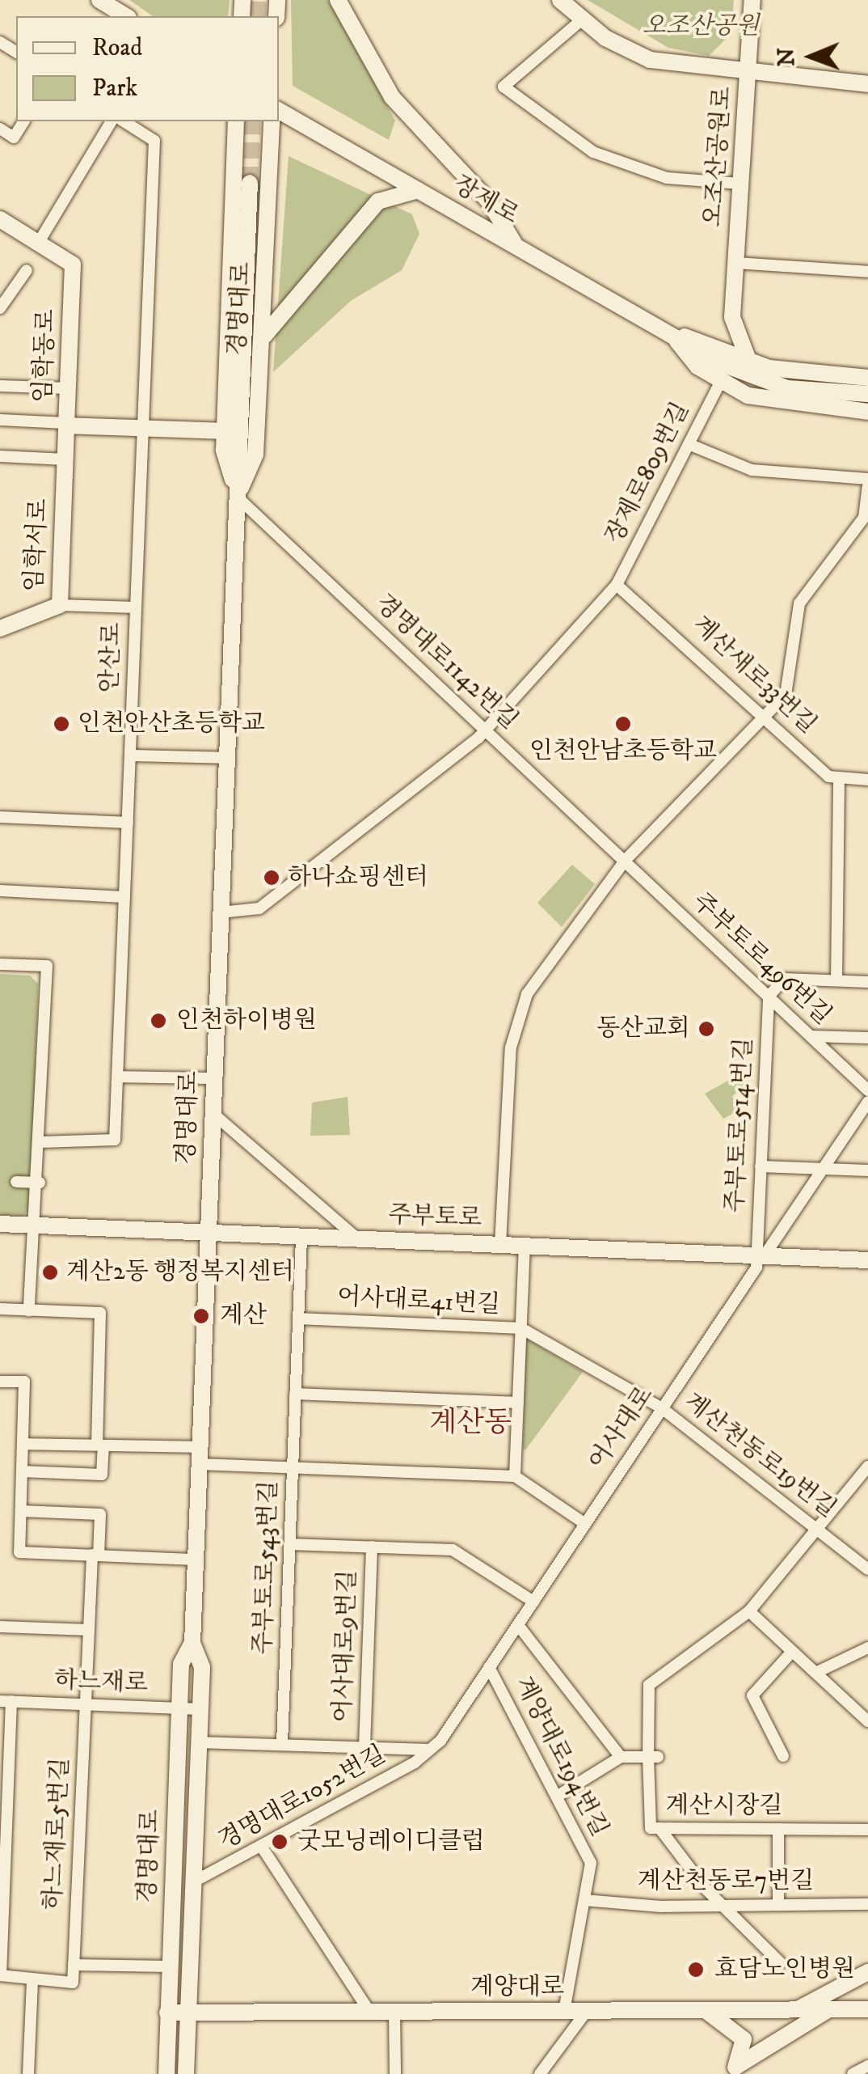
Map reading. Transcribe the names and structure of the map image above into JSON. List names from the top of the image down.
{
  "streets": {
    "street": [
      "오조산공원로",
      "장제로",
      "경명대로",
      "임학동로",
      "장제로809번길",
      "임학서로",
      "안산로",
      "경명대로1142번길",
      "계산새로33번길",
      "주부토로496번길",
      "주부토로514번길",
      "주부토로",
      "어사대로41번길",
      "어사대로",
      "계산천동로19번길",
      "주부토로543번길",
      "어사대로9번길",
      "하느재로",
      "계양대로194번길",
      "경명대로1052번길",
      "계산시장길",
      "하느재로5번길",
      "계산천동로7번길",
      "계양대로"
    ]
  },
  "crossings": [
    ["장제로", "장제로809번길"],
    ["경명대로", "임학동로"],
    ["경명대로", "장제로809번길"],
    ["경명대로", "경명대로1142번길"],
    ["경명대로", "주부토로"],
    ["경명대로", "하느재로"],
    ["경명대로", "경명대로1052번길"],
    ["경명대로", "계양대로"],
    ["임학동로", "임학서로"],
    ["임학동로", "안산로"],
    ["장제로809번길", "경명대로1142번길"],
    ["장제로809번길", "계산새로33번길"],
    ["경명대로1142번길", "주부토로496번길"],
    ["주부토로496번길", "주부토로514번길"],
    ["주부토로514번길", "주부토로"],
    ["주부토로514번길", "어사대로"],
    ["주부토로", "어사대로"],
    ["주부토로", "주부토로543번길"],
    ["어사대로41번길", "어사대로"],
    ["어사대로41번길", "계산천동로19번길"],
    ["어사대로41번길", "주부토로543번길"],
    ["어사대로", "계산천동로19번길"],
    ["어사대로", "계양대로194번길"],
    ["어사대로", "경명대로1052번길"],
    ["하느재로", "하느재로5번길"],
    ["계양대로194번길", "계산천동로7번길"],
    ["계양대로194번길", "계양대로"]
  ],
  "districts": ["계산동"],
  "parks": ["오조산공원"],
  "places": [
    "인천안산초등학교",
    "인천안남초등학교",
    "하나쇼핑센터",
    "인천하이병원",
    "동산교회",
    "계산2동 행정복지센터",
    "계산",
    "굿모닝레이디클럽",
    "효담노인병원"
  ],
  "legend": ["Road", "Park"],
  "north": "left"
}
